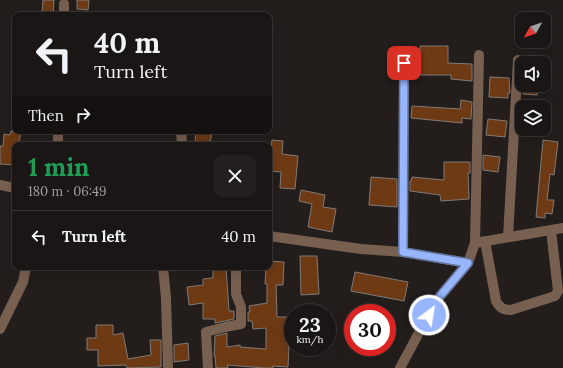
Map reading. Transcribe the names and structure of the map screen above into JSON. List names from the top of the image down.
{
  "north": "bottom left",
  "page": {
    "turn": ["40 m", "Turn left"],
    "then": "Then",
    "heading": ["1 min", "180 m · 06:49"],
    "list": [
      {
        "name": "Turn left",
        "value": "40 m"
      }
    ],
    "speed": "23 km/h",
    "limit": "30"
  }
}
